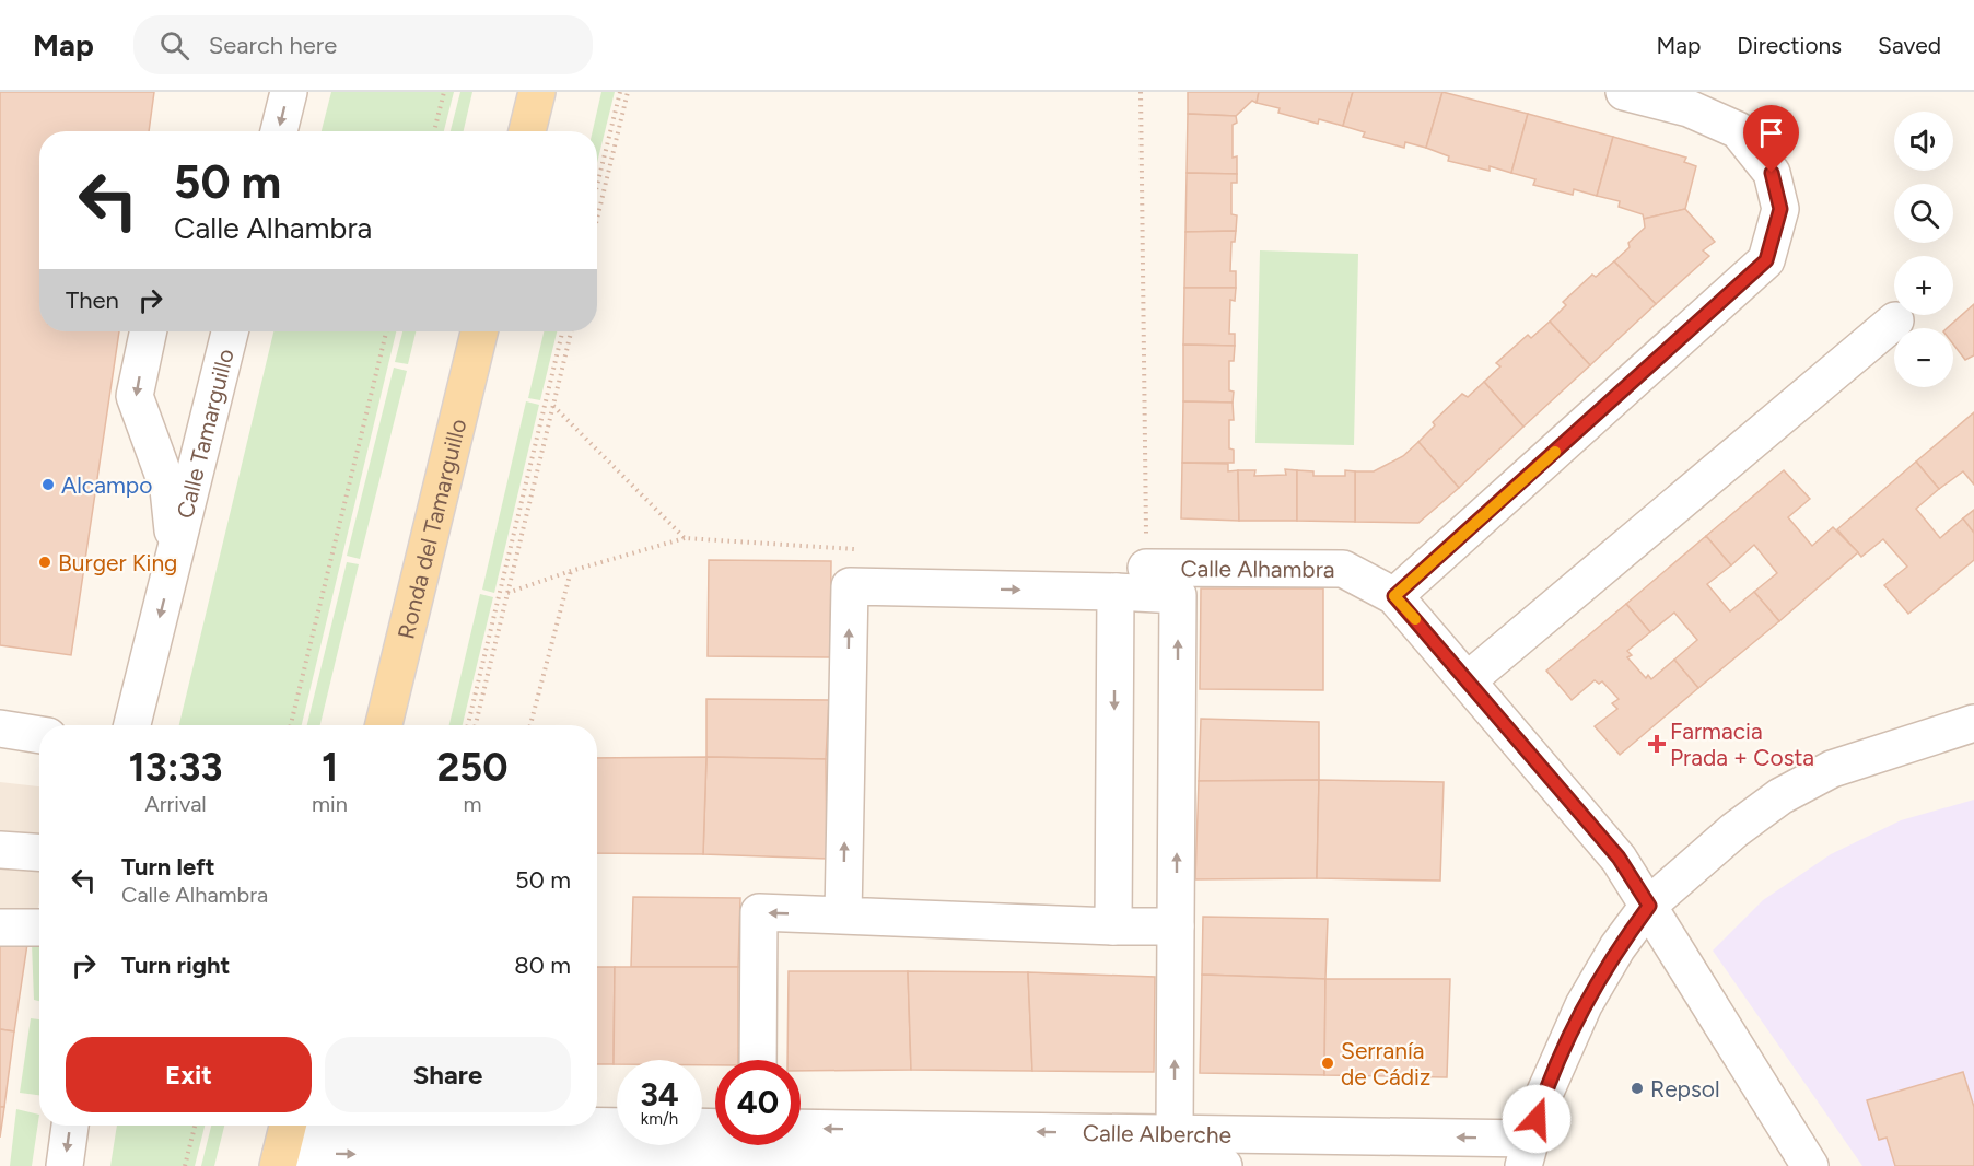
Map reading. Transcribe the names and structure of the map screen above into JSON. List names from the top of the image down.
{
  "streets": {
    "main road": ["Ronda del Tamarguillo"],
    "street": ["Calle Tamarguillo", "Calle Alhambra", "Calle Alberche"]
  },
  "one_way": ["Calle Tamarguillo"],
  "places": {
    "other": [
      "Alcampo",
      "Burger King",
      "Serranía de Cádiz",
      "Repsol"
    ],
    "health": ["Farmacia Prada + Costa"]
  },
  "page": {
    "header": "Map",
    "search": "Search here",
    "nav": ["Map", "Directions", "Saved"],
    "map_buttons": ["+", "−"],
    "turn": ["50 m", "Calle Alhambra"],
    "then": "Then",
    "eta": [
      "13:33",
      "Arrival",
      "1",
      "min",
      "250",
      "m"
    ],
    "list": [
      {
        "name": "Turn left",
        "note": "Calle Alhambra",
        "value": "50 m"
      },
      {
        "name": "Turn right",
        "value": "80 m"
      }
    ],
    "buttons": ["Exit", "Share"],
    "speed": "34 km/h",
    "limit": "40"
  }
}
